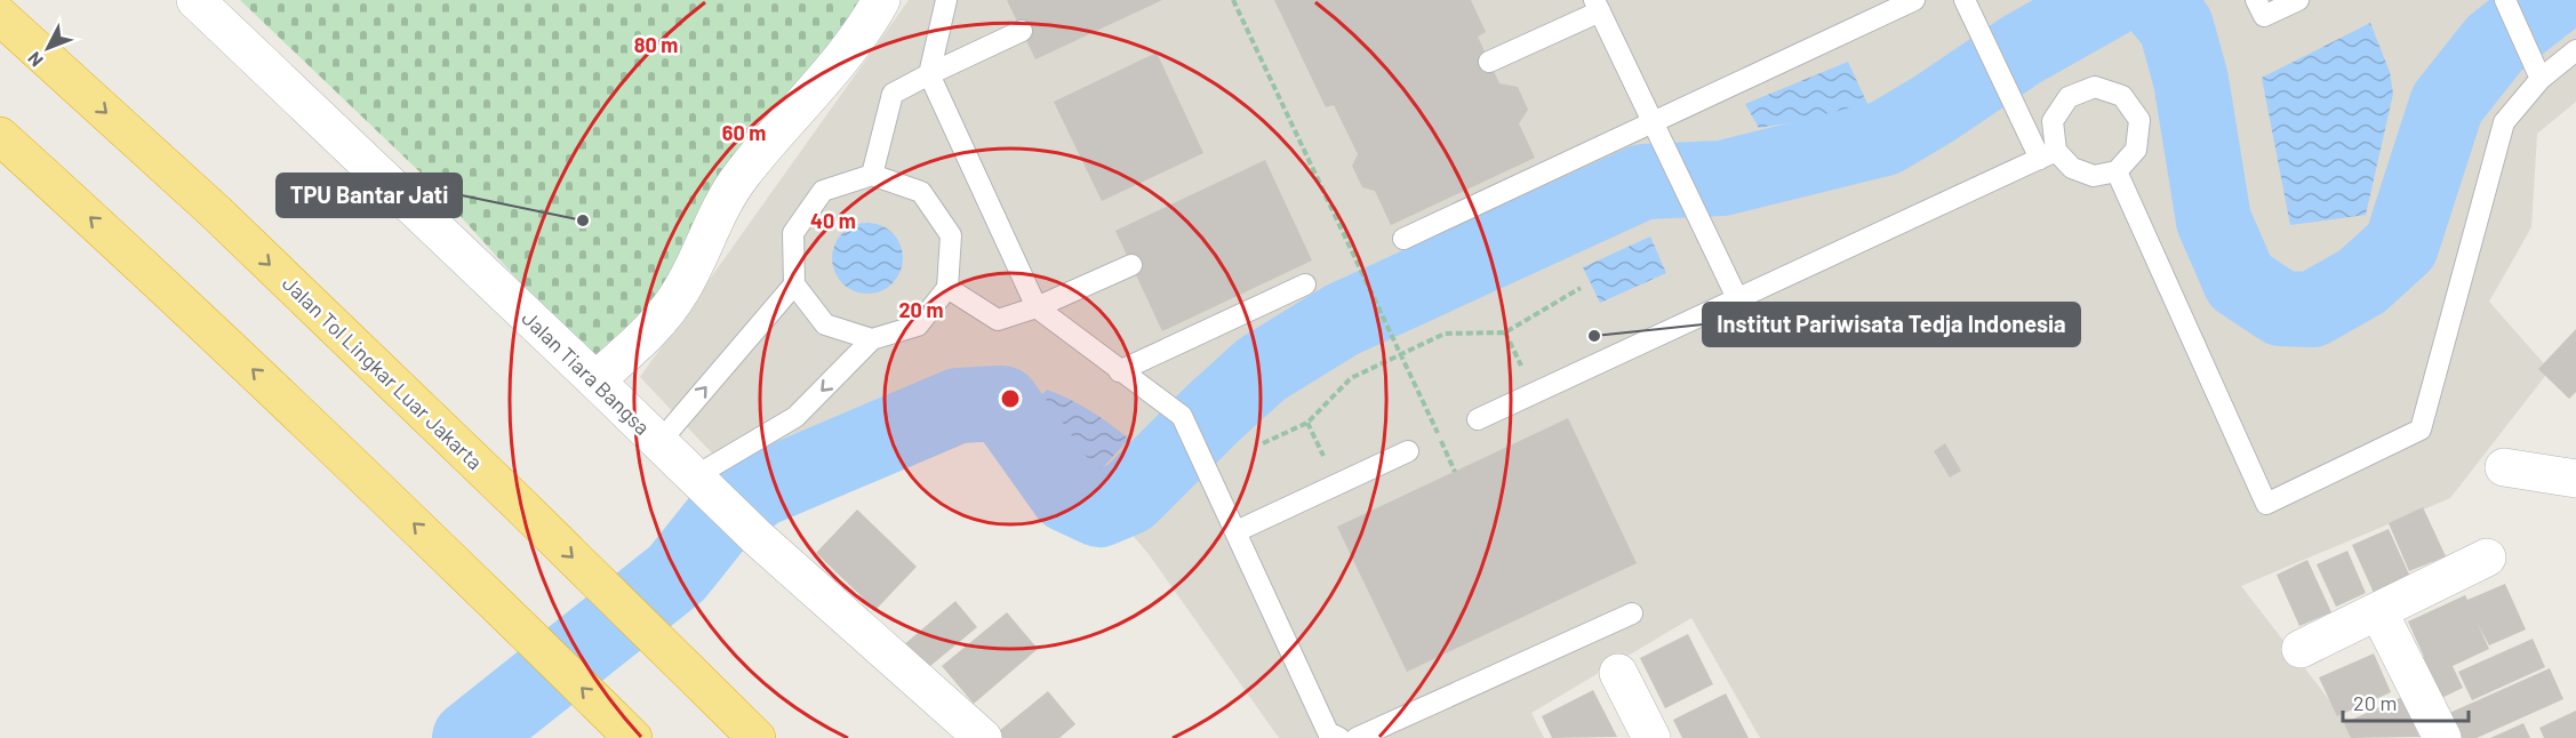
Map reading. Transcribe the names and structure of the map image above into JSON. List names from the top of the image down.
{
  "streets": {
    "highway": ["Jalan Tol Lingkar Luar Jakarta"],
    "street": ["Jalan Tiara Bangsa"]
  },
  "places": ["TPU Bantar Jati", "Institut Pariwisata Tedja Indonesia"],
  "scale_bar": "20 m",
  "north": "bottom left",
  "rings": [
    "80 m",
    "60 m",
    "40 m",
    "20 m"
  ]
}
